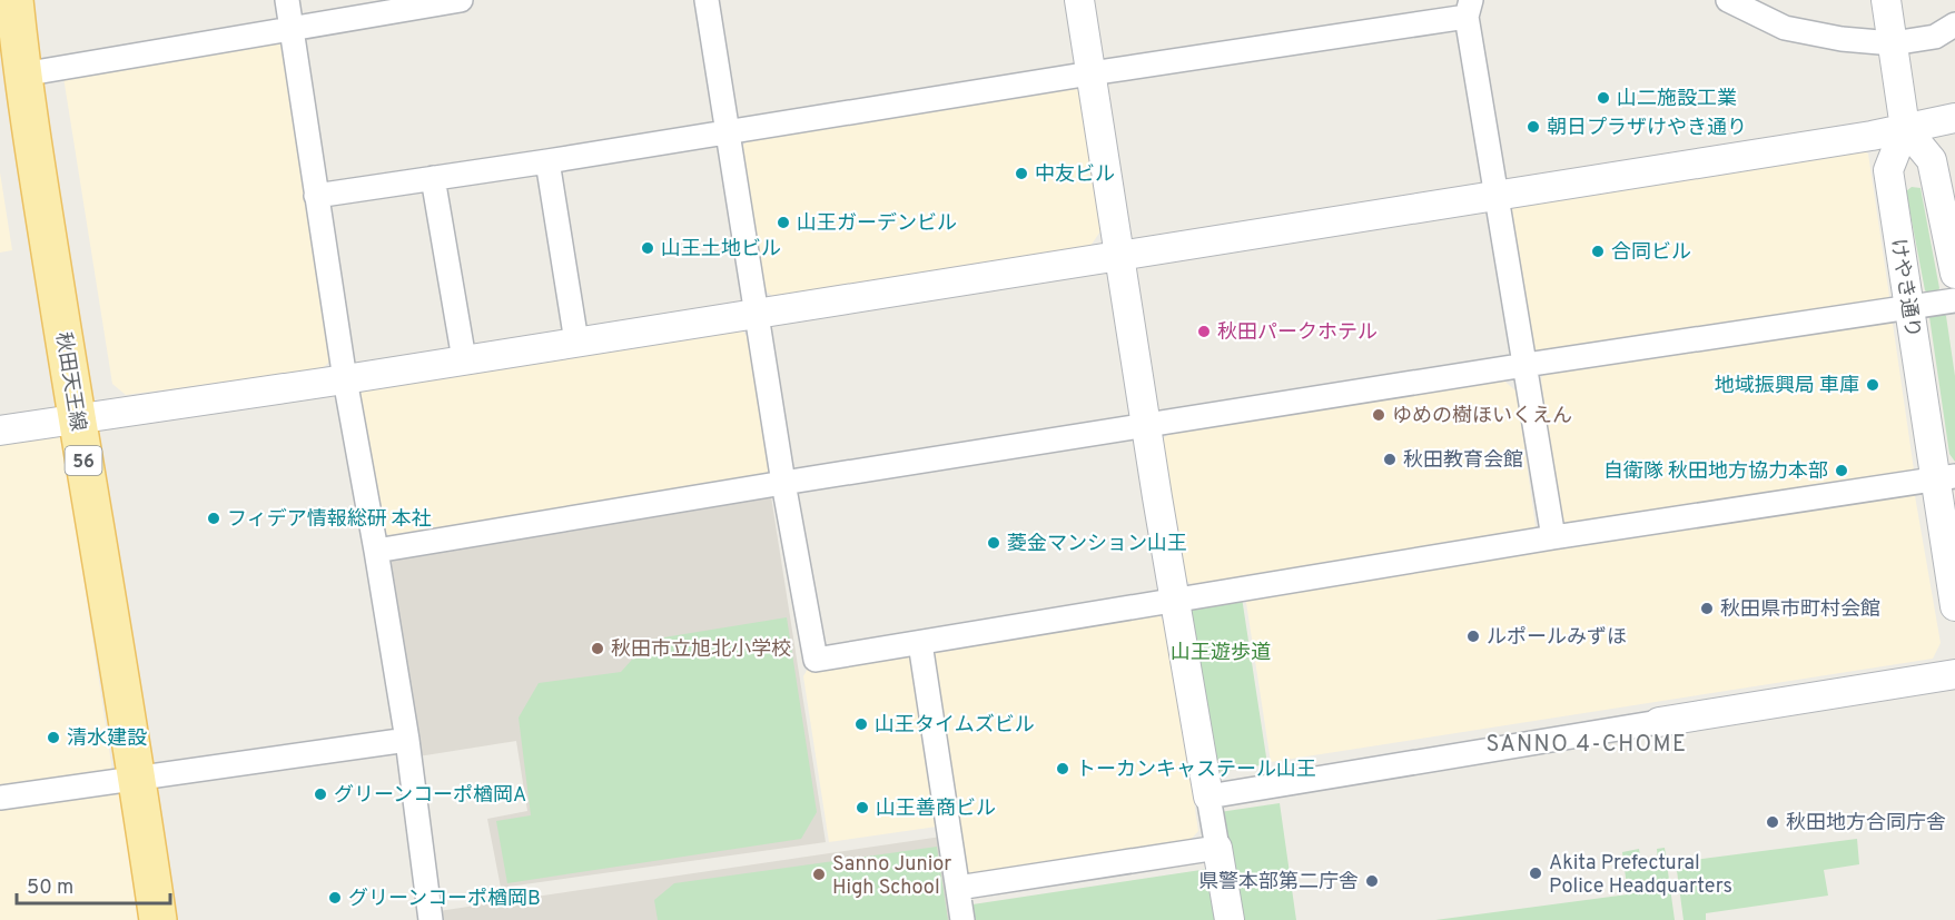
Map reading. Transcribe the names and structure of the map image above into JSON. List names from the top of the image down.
{
  "streets": {
    "main road": ["秋田天王線", "56"],
    "street": ["けやき通り"]
  },
  "districts": ["SANNO 4-CHOME"],
  "parks": ["山王遊歩道"],
  "places": [
    "山二施設工業",
    "朝日プラザけやき通り",
    "中友ビル",
    "山王ガーデンビル",
    "山王土地ビル",
    "合同ビル",
    "秋田パークホテル",
    "地域振興局 車庫",
    "ゆめの樹ほいくえん",
    "秋田教育会館",
    "自衛隊 秋田地方協力本部",
    "フィデア情報総研 本社",
    "菱金マンション山王",
    "秋田県市町村会館",
    "ルポールみずほ",
    "秋田市立旭北小学校",
    "山王タイムズビル",
    "清水建設",
    "トーカンキャステール山王",
    "グリーンコーポ楢岡A",
    "山王善商ビル",
    "秋田地方合同庁舎",
    "Akita Prefectural Police Headquarters",
    "Sanno Junior High School",
    "県警本部第二庁舎",
    "グリーンコーポ楢岡B"
  ],
  "scale_bar": "50 m"
}
